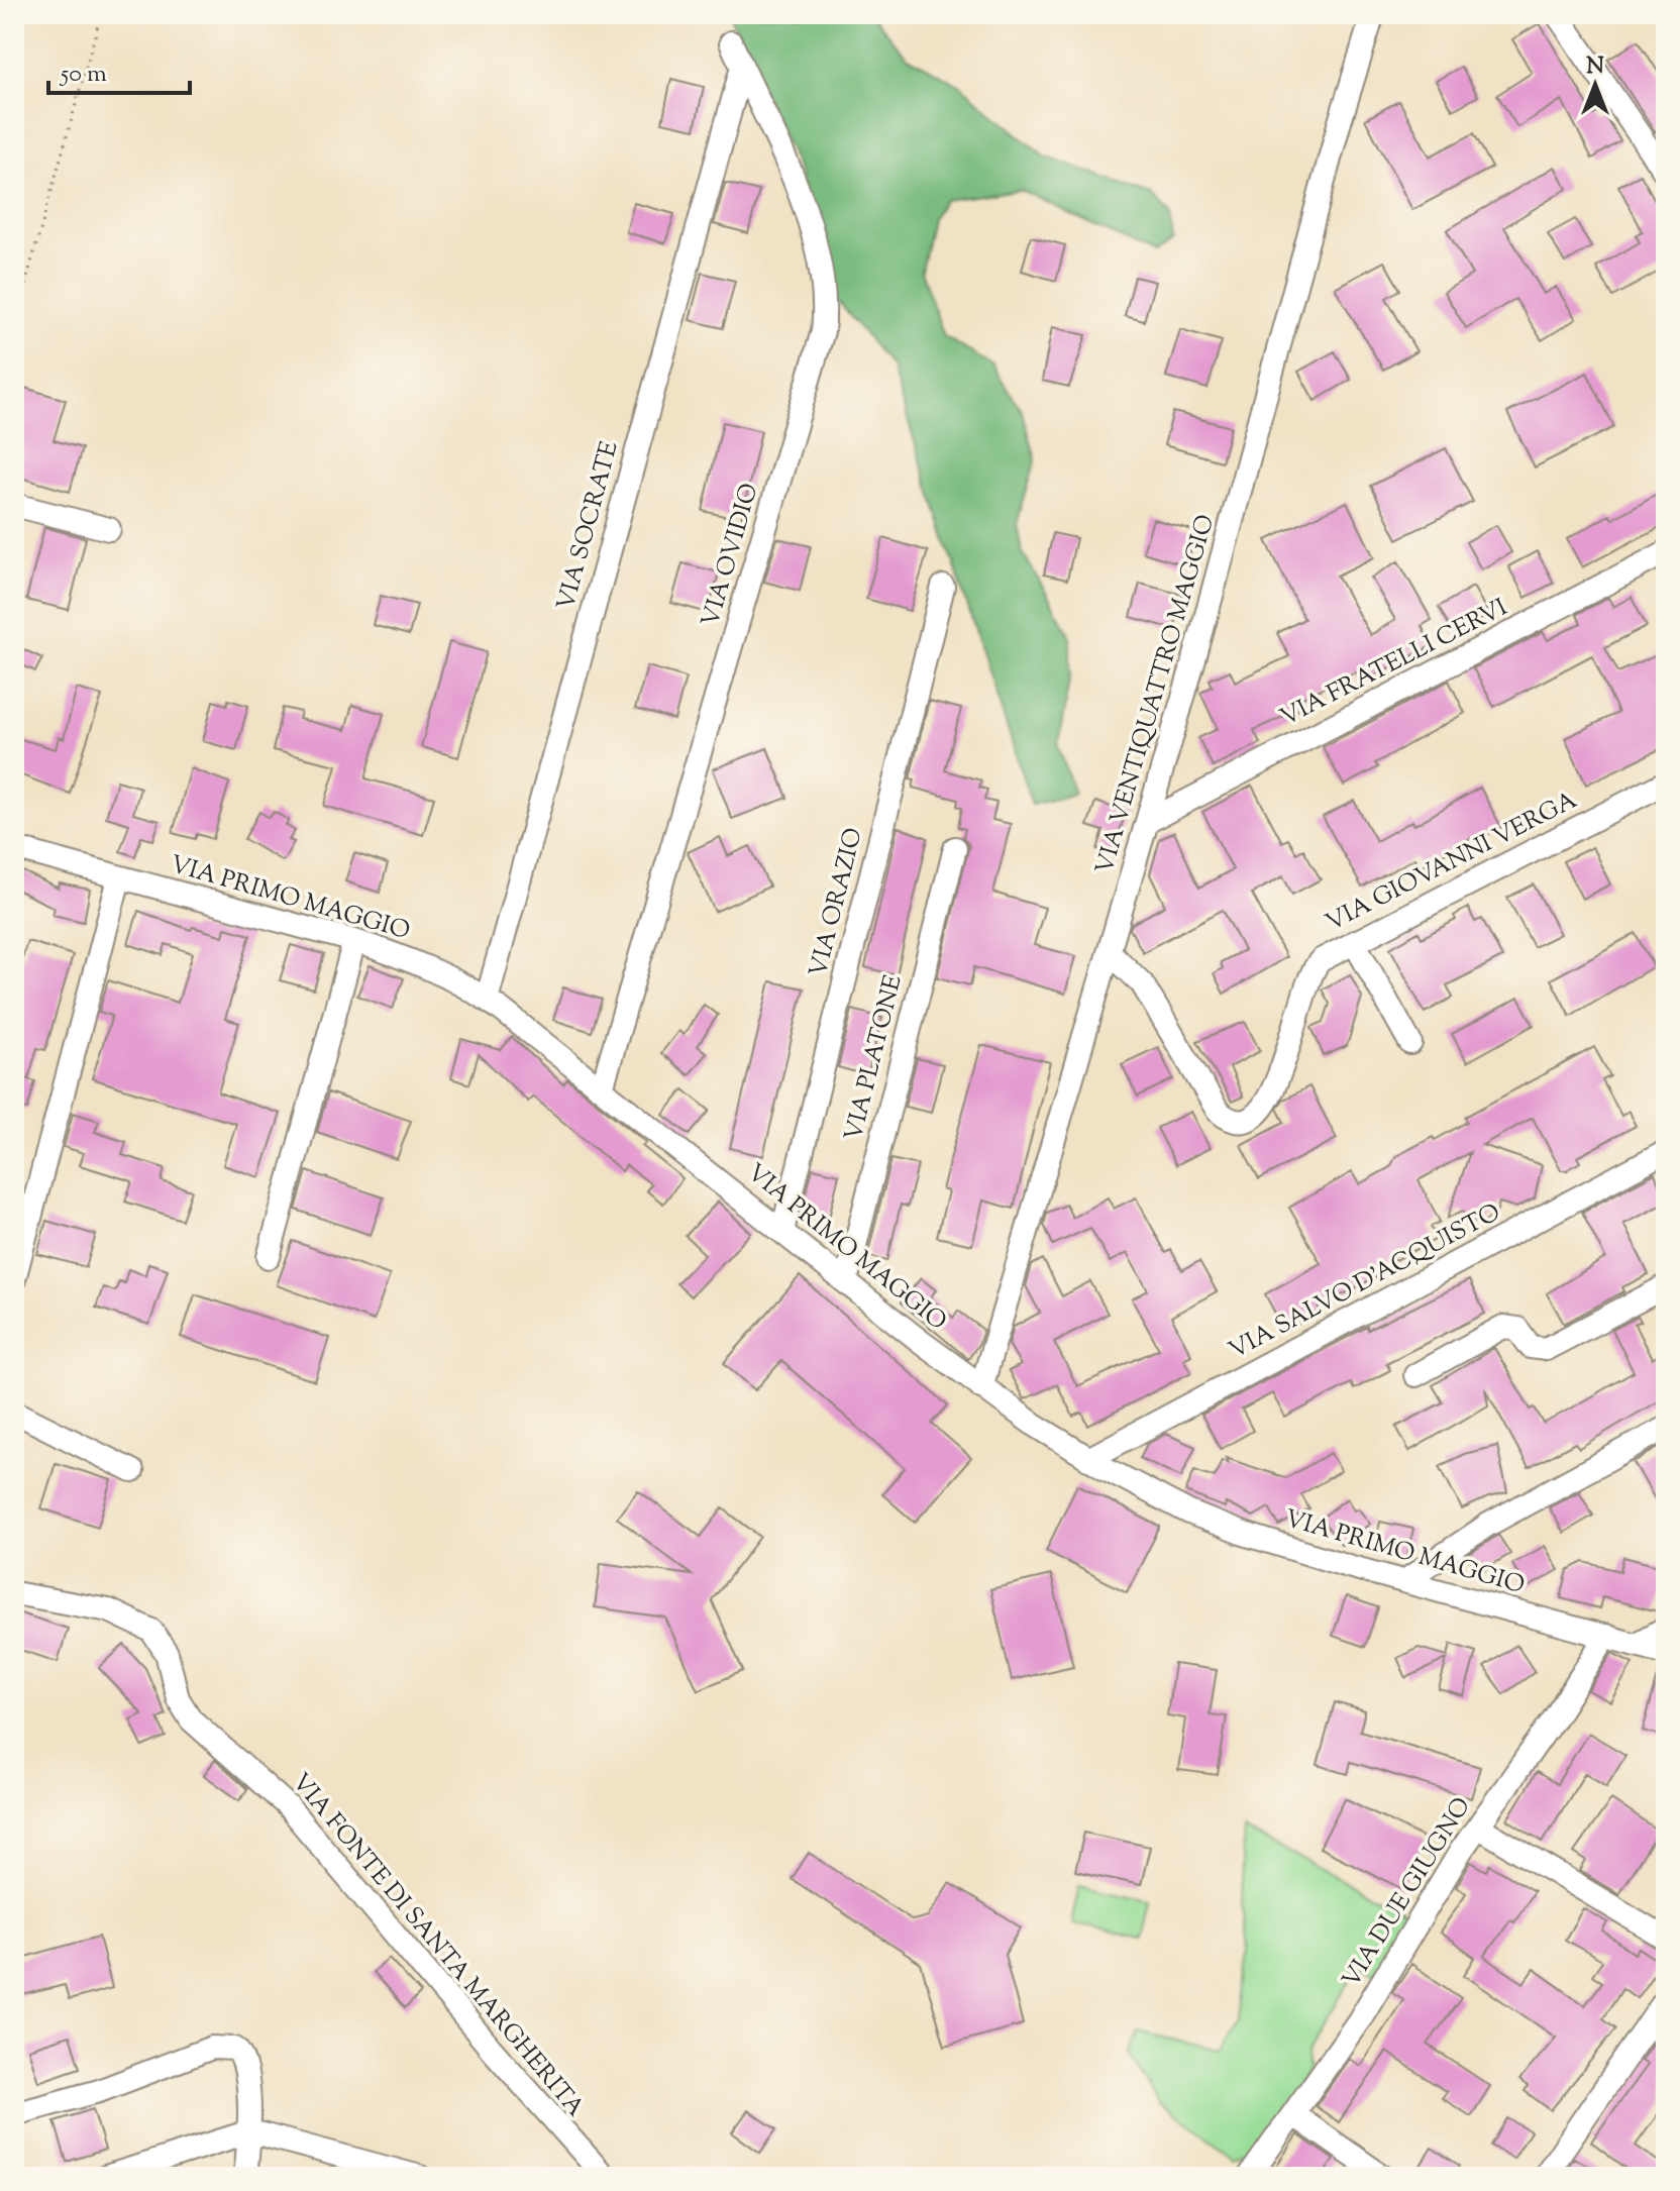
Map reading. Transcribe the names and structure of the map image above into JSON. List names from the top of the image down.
{
  "streets": {
    "street": [
      "VIA SOCRATE",
      "VIA OVIDIO",
      "VIA FRATELLI CERVI",
      "VIA VENTIQUATTRO MAGGIO",
      "VIA GIOVANNI VERGA",
      "VIA PRIMO MAGGIO",
      "VIA ORAZIO",
      "VIA PLATONE",
      "VIA SALVO D'ACQUISTO",
      "VIA DUE GIUGNO",
      "VIA FONTE DI SANTA MARGHERITA"
    ]
  },
  "crossings": [
    ["VIA SOCRATE", "VIA OVIDIO"],
    ["VIA SOCRATE", "VIA PRIMO MAGGIO"],
    ["VIA OVIDIO", "VIA PRIMO MAGGIO"],
    ["VIA FRATELLI CERVI", "VIA VENTIQUATTRO MAGGIO"],
    ["VIA VENTIQUATTRO MAGGIO", "VIA GIOVANNI VERGA"],
    ["VIA VENTIQUATTRO MAGGIO", "VIA PRIMO MAGGIO"],
    ["VIA PRIMO MAGGIO", "VIA ORAZIO"],
    ["VIA PRIMO MAGGIO", "VIA PLATONE"],
    ["VIA PRIMO MAGGIO", "VIA SALVO D'ACQUISTO"],
    ["VIA PRIMO MAGGIO", "VIA DUE GIUGNO"]
  ],
  "scale_bar": "50 m",
  "north": "top"
}
